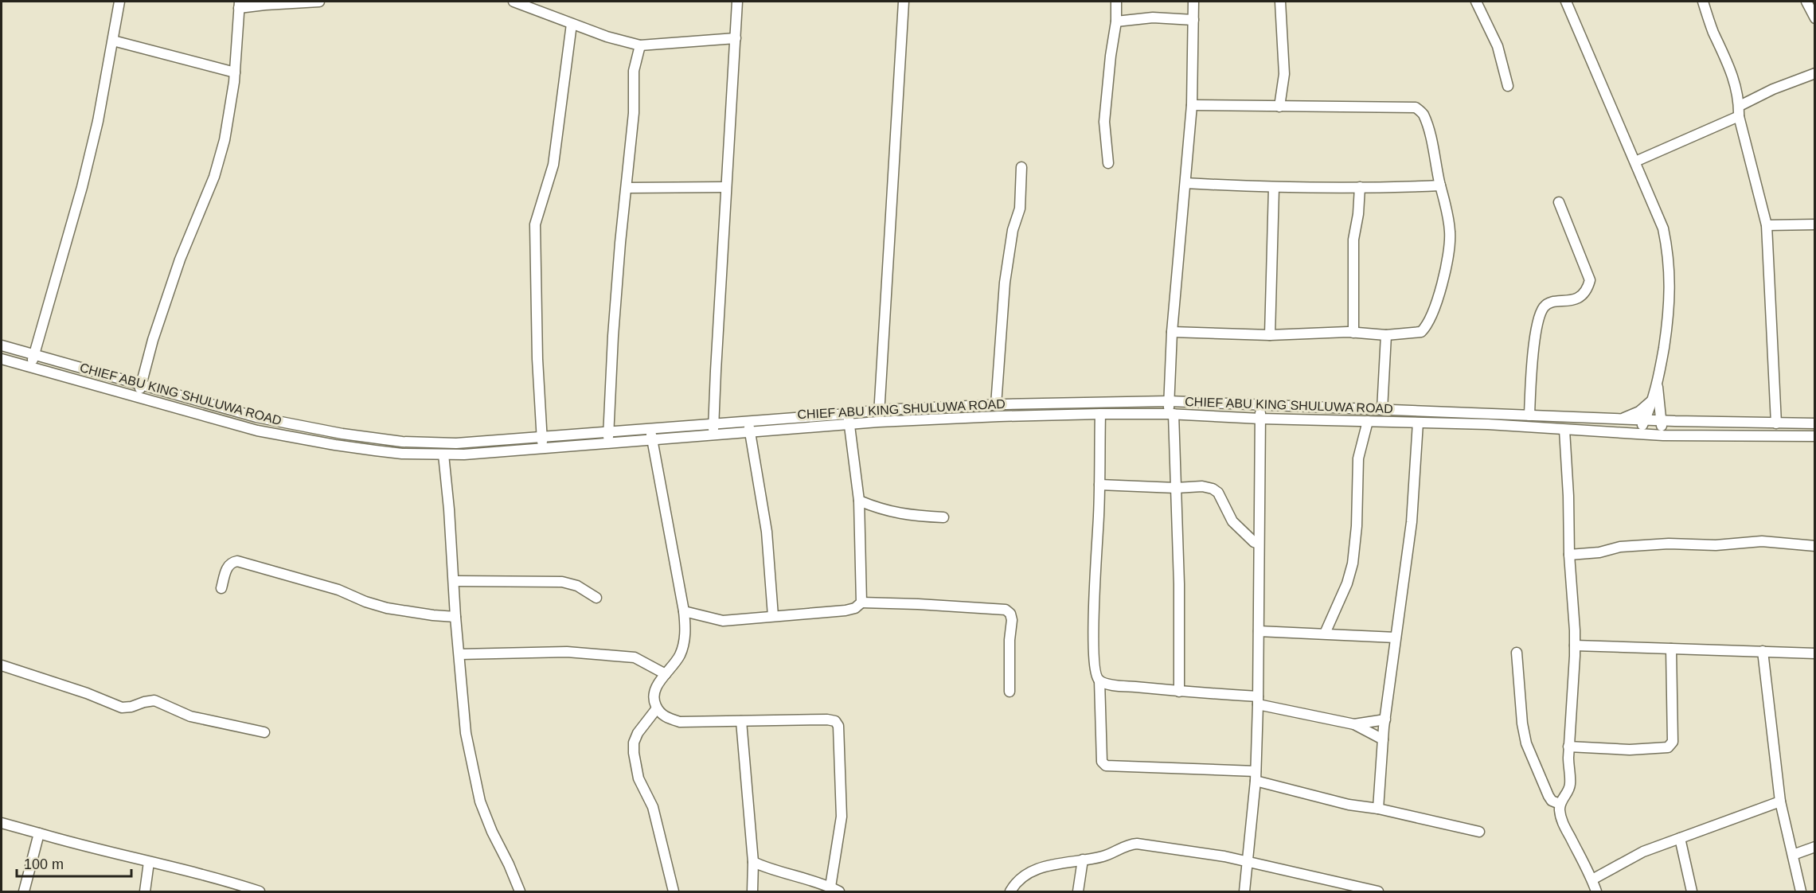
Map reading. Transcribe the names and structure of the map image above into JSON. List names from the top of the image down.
{
  "streets": {
    "street": ["CHIEF ABU KING SHULUWA ROAD"]
  },
  "scale_bar": "100 m"
}
